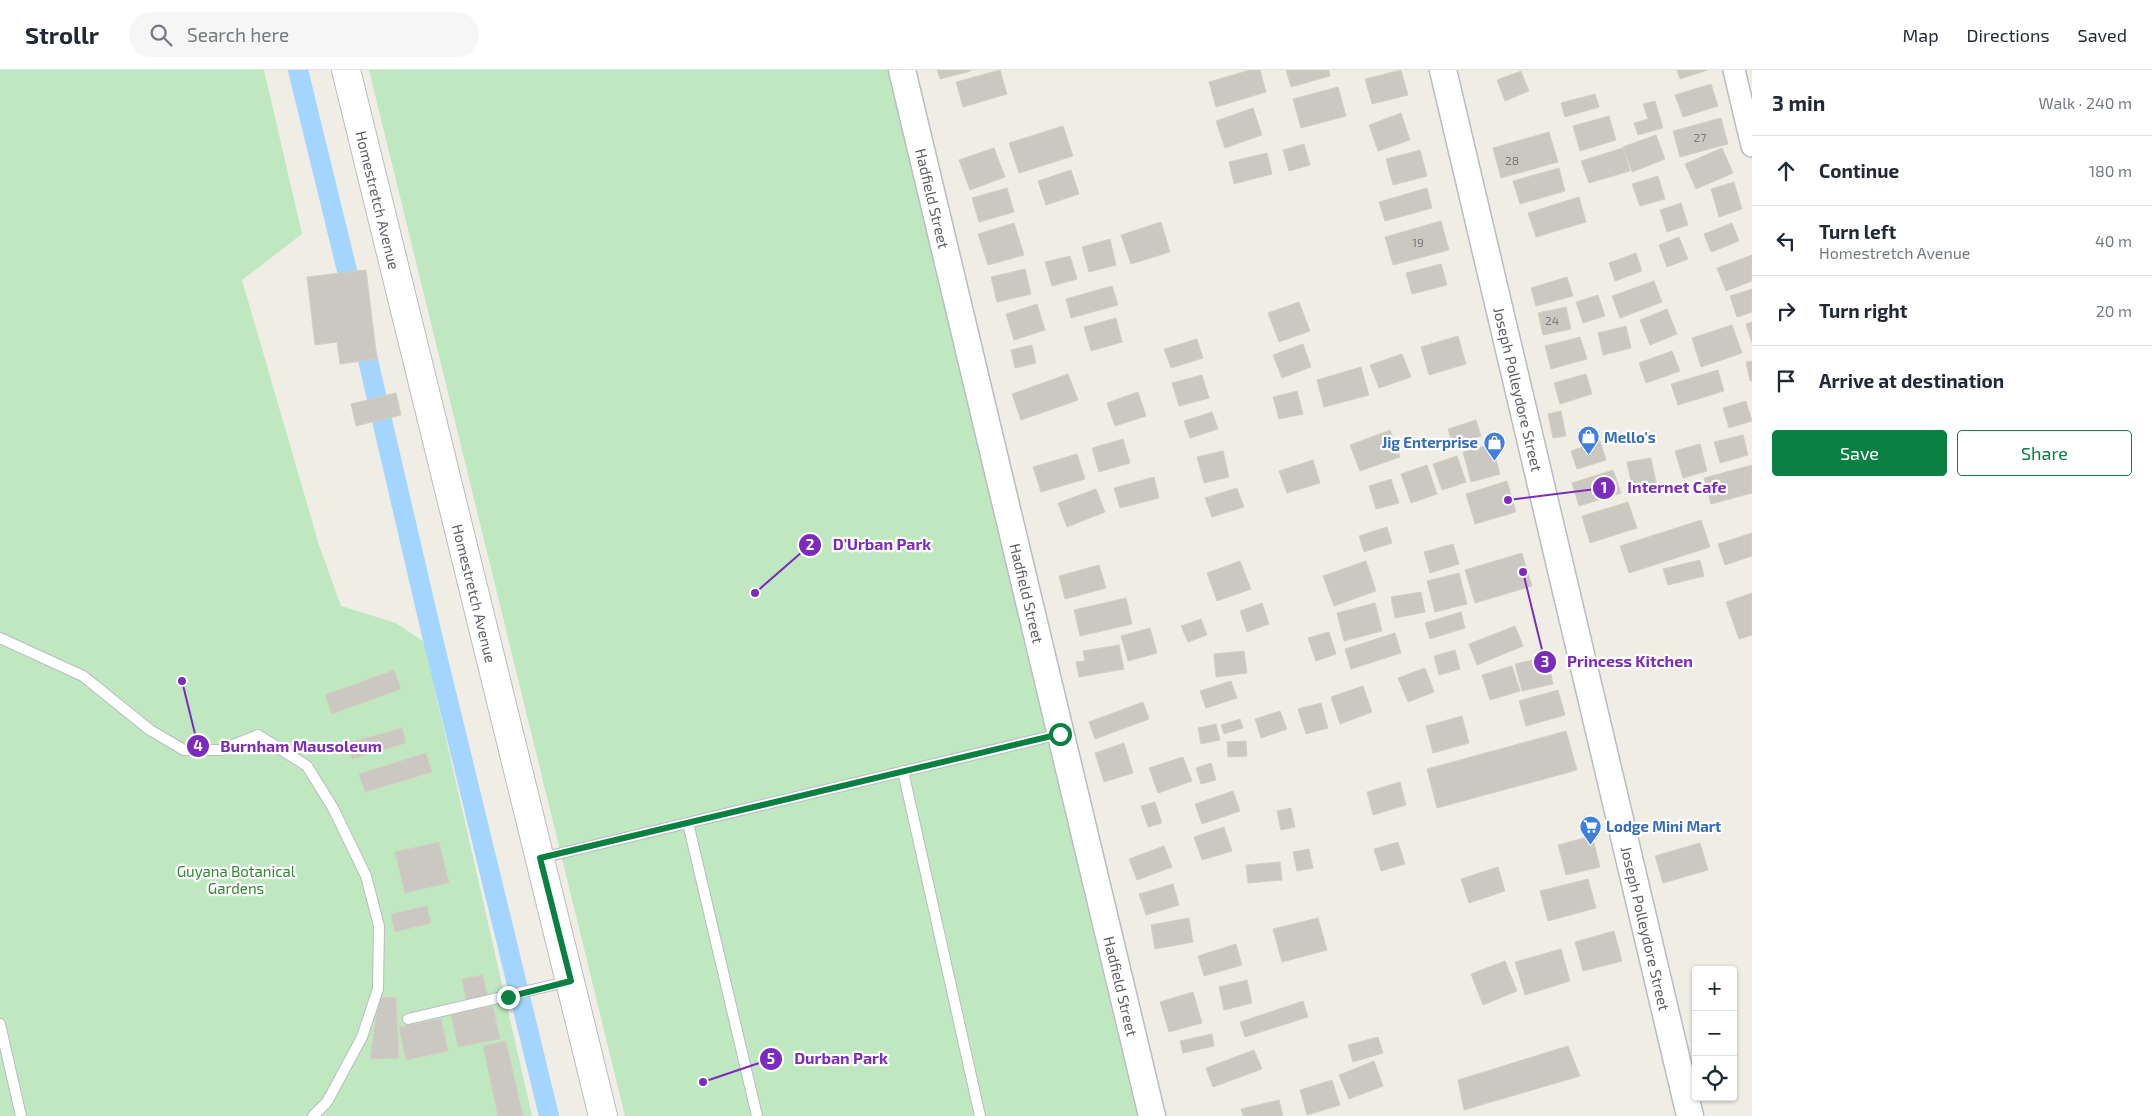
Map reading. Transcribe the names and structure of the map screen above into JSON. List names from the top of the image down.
{
  "streets": {
    "main road": ["Homestretch Avenue"],
    "street": ["Hadfield Street", "Joseph Polleydore Street"]
  },
  "parks": ["Guyana Botanical Gardens"],
  "places": {
    "shop": ["Mello's", "Jig Enterprise"],
    "other": [
      "Internet Cafe",
      "Princess Kitchen",
      "D'Urban Park",
      "Burnham Mausoleum",
      "Durban Park"
    ],
    "supermarket": ["Lodge Mini Mart"]
  },
  "house_numbers": [
    "27",
    "28",
    "19",
    "24"
  ],
  "page": {
    "header": "Strollr",
    "search": "Search here",
    "nav": ["Map", "Directions", "Saved"],
    "heading": ["3 min", "Walk · 240 m"],
    "list": [
      ["Continue", "180 m"],
      ["Turn left", "Homestretch Avenue", "40 m"],
      ["Turn right", "20 m"],
      "Arrive at destination"
    ],
    "buttons": ["Save", "Share"],
    "map_buttons": ["+", "−"]
  }
}
